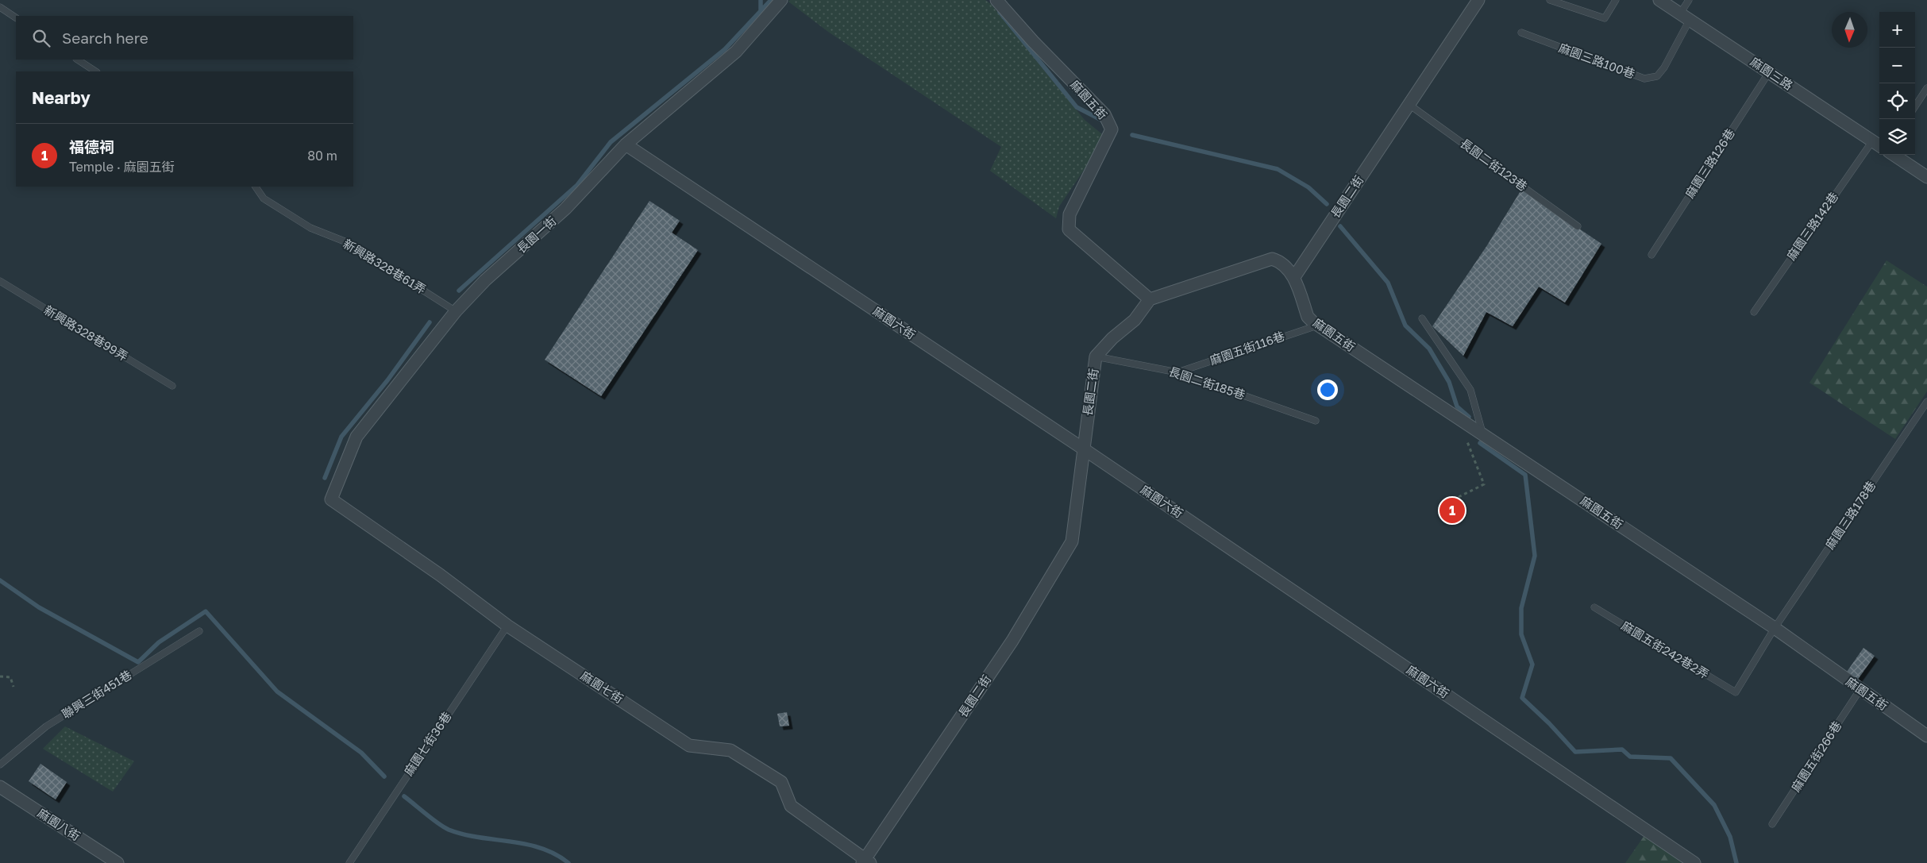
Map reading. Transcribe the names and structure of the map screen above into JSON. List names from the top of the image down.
{
  "streets": {
    "street": [
      "麻園三路",
      "麻園五街",
      "長園二街",
      "長園一街",
      "麻園六街",
      "麻園七街",
      "麻園八街"
    ],
    "lane": [
      "麻園三路100巷",
      "麻園三路126巷",
      "長園二街123巷",
      "麻園三路142巷",
      "新興路328巷61弄",
      "新興路328巷99弄",
      "麻園五街116巷",
      "長園二街185巷",
      "麻園三路178巷",
      "麻園五街242巷2弄",
      "聯興三街451巷",
      "麻園七街36巷",
      "麻園五街266巷"
    ]
  },
  "crossings": [
    ["麻園三路100巷", "麻園三路"],
    ["麻園三路", "麻園三路126巷"],
    ["麻園三路", "麻園三路142巷"],
    ["麻園五街", "長園二街"],
    ["麻園五街", "麻園五街116巷"],
    ["麻園五街", "麻園三路178巷"],
    ["麻園五街", "麻園五街266巷"],
    ["長園二街123巷", "長園二街"],
    ["長園二街", "麻園六街"],
    ["長園二街", "長園二街185巷"],
    ["長園二街", "麻園七街"],
    ["長園一街", "新興路328巷61弄"],
    ["長園一街", "麻園六街"],
    ["長園一街", "麻園七街"],
    ["麻園五街116巷", "長園二街185巷"],
    ["麻園三路178巷", "麻園五街242巷2弄"],
    ["麻園七街", "麻園七街36巷"]
  ],
  "north": "bottom",
  "page": {
    "map_buttons": ["+", "−"],
    "search": "Search here",
    "heading": "Nearby",
    "list": [
      {
        "mark": "1",
        "name": "福德祠",
        "note": "Temple · 麻園五街",
        "value": "80 m"
      }
    ],
    "pins": "1"
  }
}
